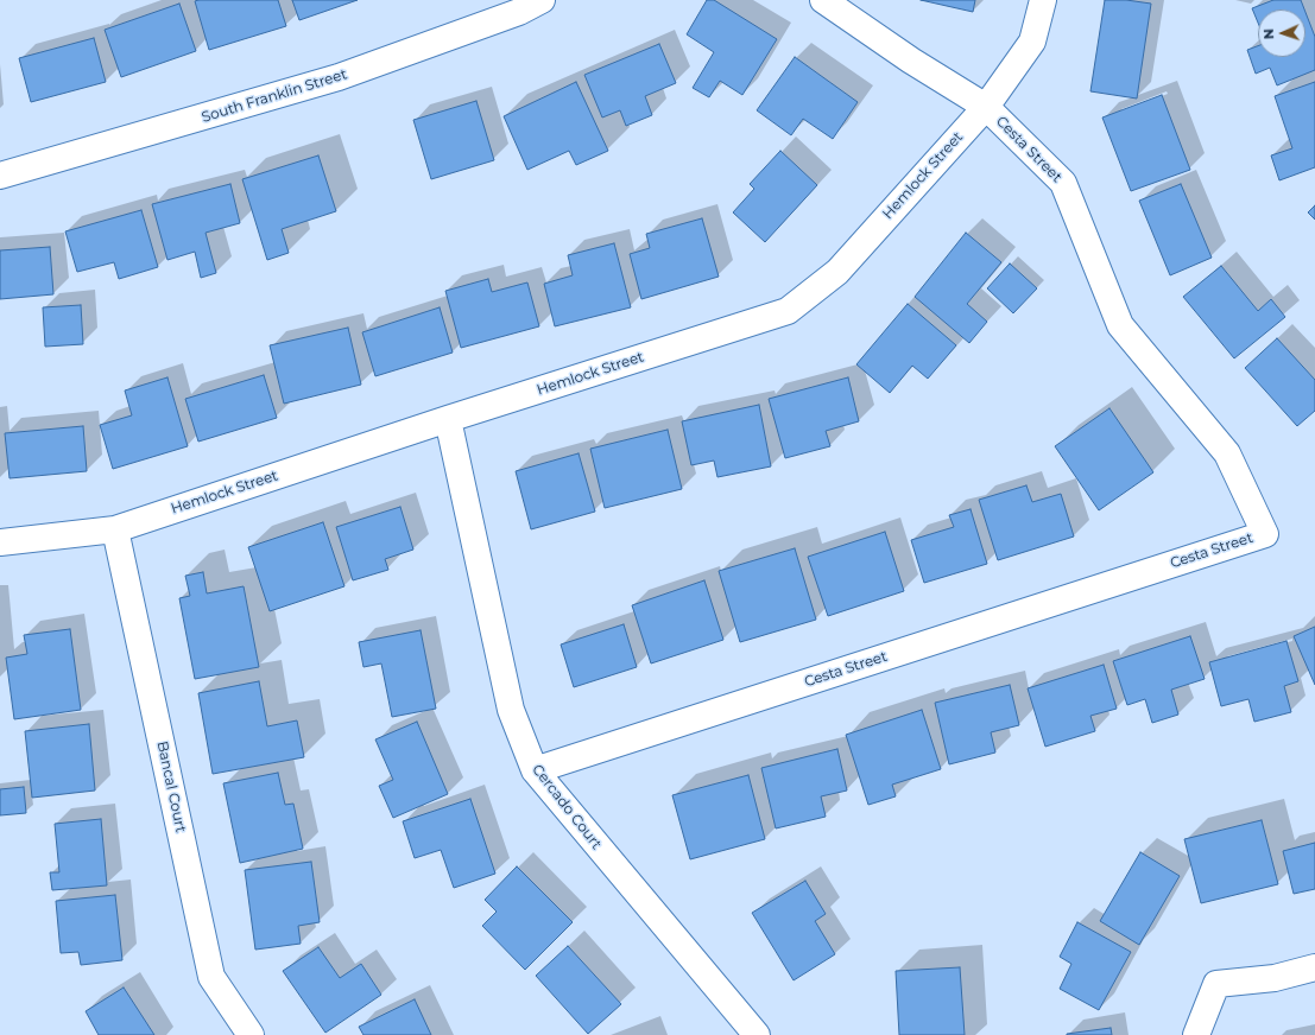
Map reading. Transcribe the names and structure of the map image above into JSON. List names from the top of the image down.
{
  "streets": {
    "street": [
      "South Franklin Street",
      "Cesta Street",
      "Hemlock Street",
      "Bancal Court",
      "Cercado Court"
    ]
  },
  "crossings": [
    ["Cesta Street", "Hemlock Street"],
    ["Cesta Street", "Cercado Court"],
    ["Hemlock Street", "Bancal Court"],
    ["Hemlock Street", "Cercado Court"]
  ],
  "north": "left"
}
